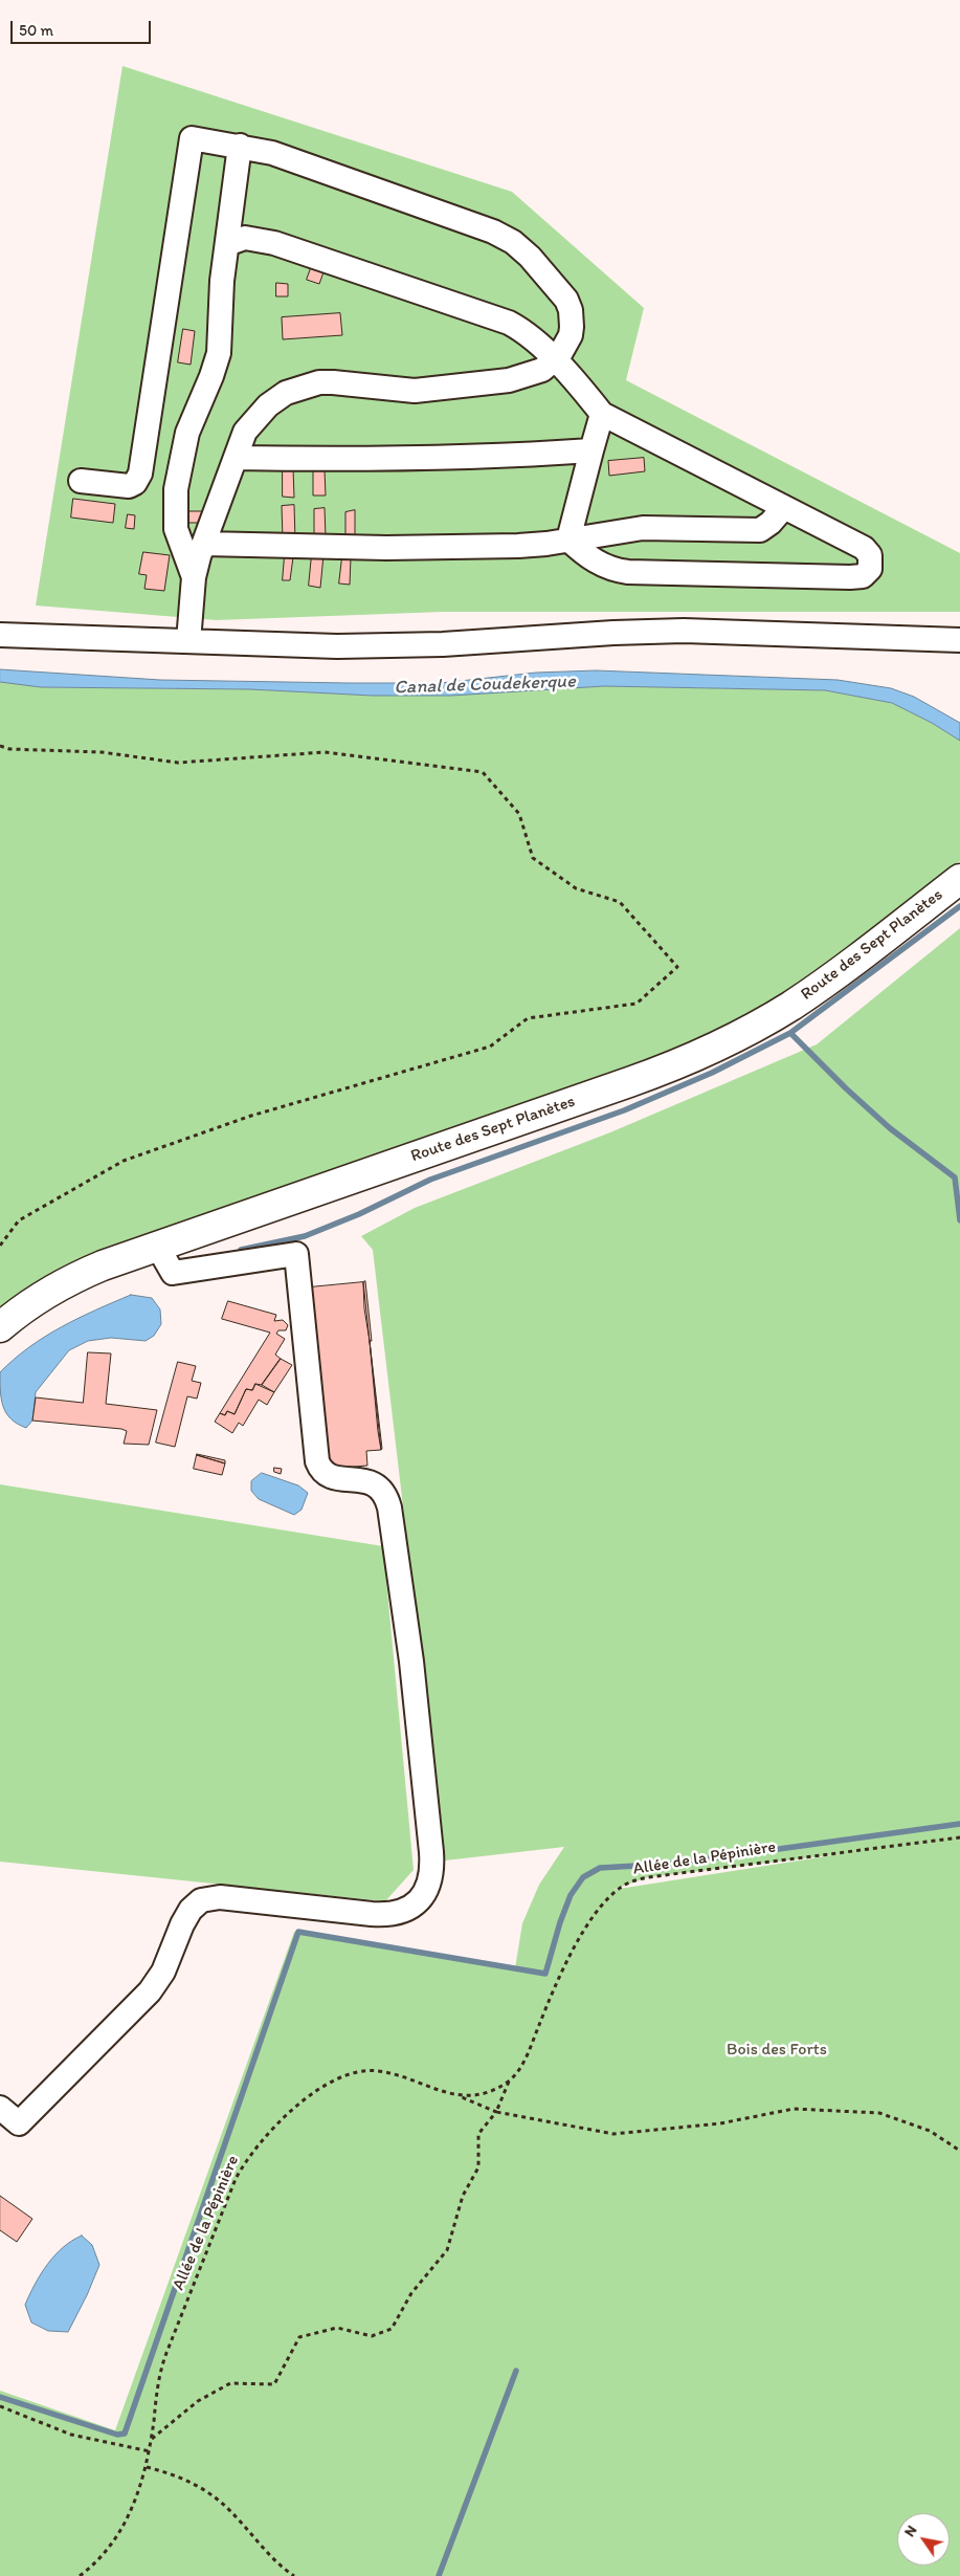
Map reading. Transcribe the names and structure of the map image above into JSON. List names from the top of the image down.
{
  "streets": {
    "main road": ["Route des Sept Planètes"],
    "path": ["Allée de la Pépinière"]
  },
  "water": ["Canal de Coudekerque"],
  "parks": ["Bois des Forts"],
  "scale_bar": "50 m",
  "north": "top left"
}
